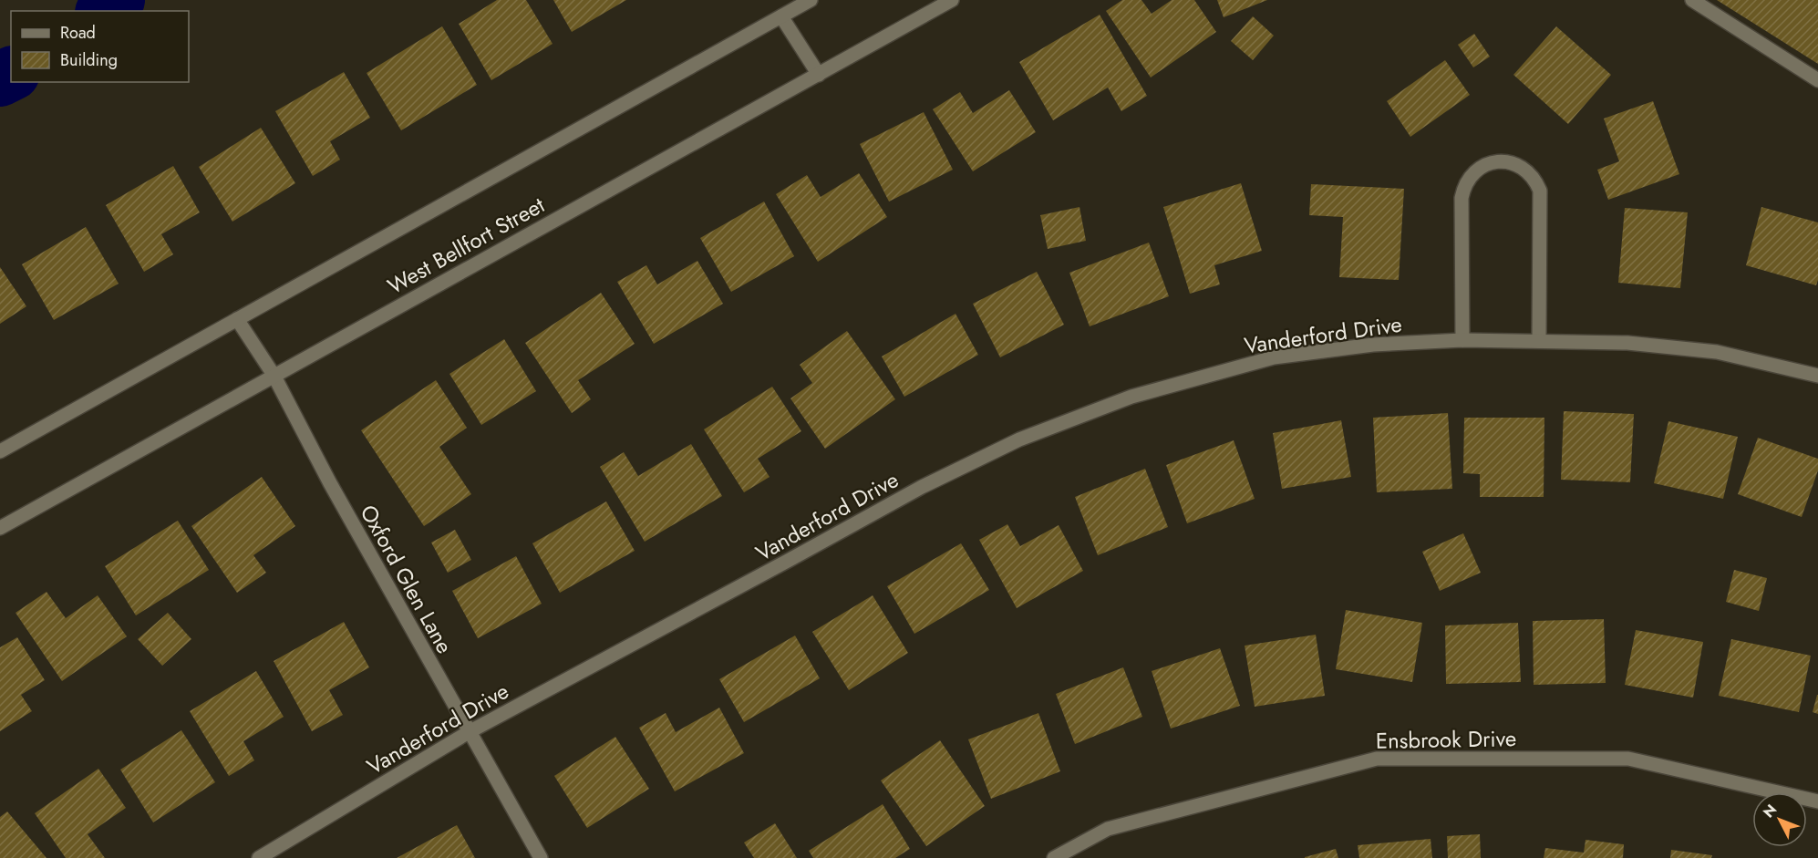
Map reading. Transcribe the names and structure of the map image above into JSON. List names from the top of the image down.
{
  "streets": {
    "street": [
      "West Bellfort Street",
      "Vanderford Drive",
      "Oxford Glen Lane",
      "Ensbrook Drive"
    ]
  },
  "crossings": [
    ["West Bellfort Street", "Oxford Glen Lane"],
    ["Vanderford Drive", "Oxford Glen Lane"]
  ],
  "legend": ["Road", "Building"],
  "north": "top left"
}
